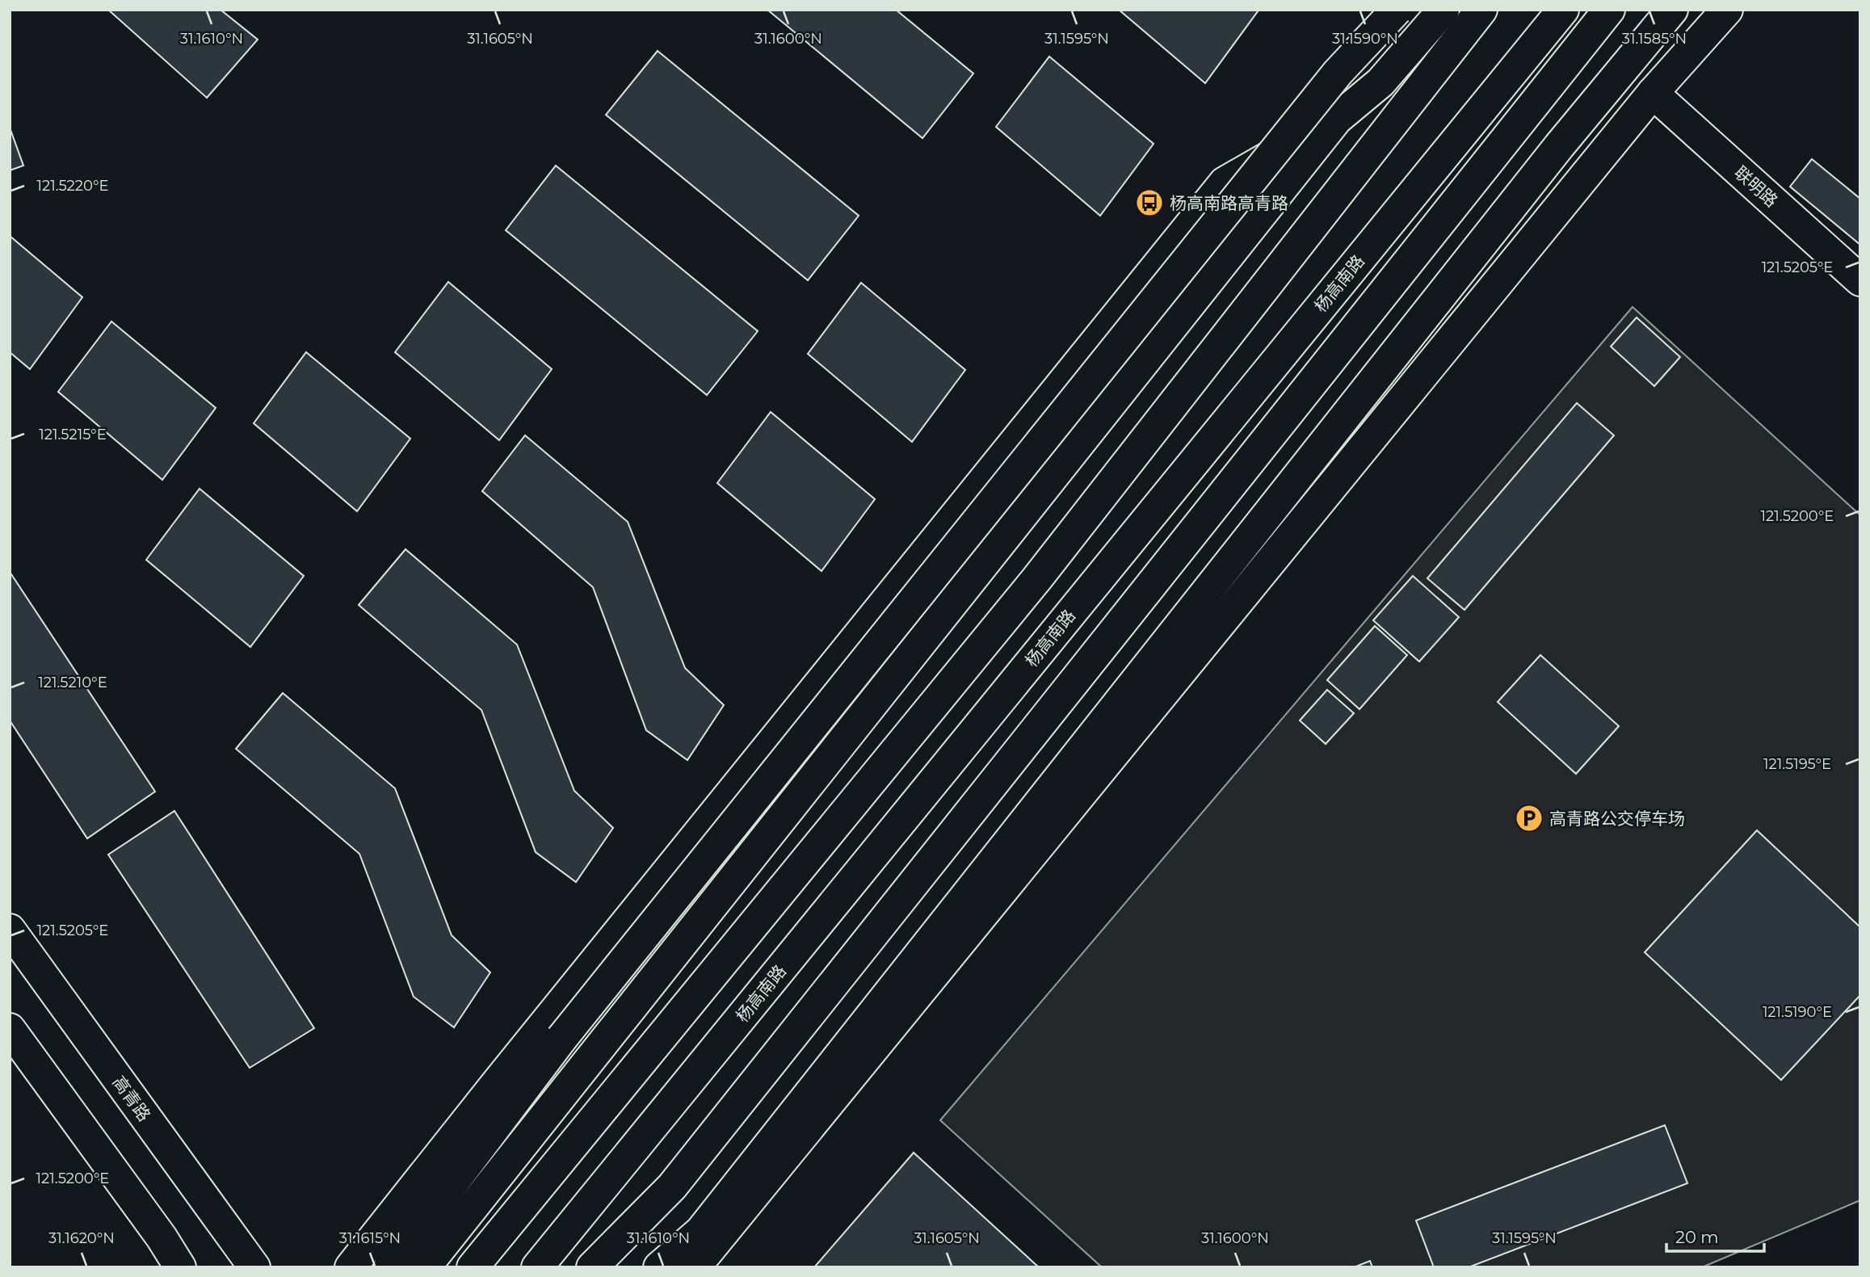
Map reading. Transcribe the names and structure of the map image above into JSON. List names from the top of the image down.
{
  "streets": {
    "main road": ["联明路", "杨高南路", "高青路"]
  },
  "places": {
    "bus stop": ["杨高南路高青路"],
    "parking": ["高青路公交停车场"]
  },
  "scale_bar": "20 m",
  "coordinates": [
    "31.1610°N",
    "31.1605°N",
    "31.1600°N",
    "31.1595°N",
    "31.1590°N",
    "31.1585°N",
    "121.5220°E",
    "121.5205°E",
    "121.5215°E",
    "121.5200°E",
    "121.5210°E",
    "121.5195°E",
    "121.5190°E",
    "31.1620°N",
    "31.1615°N"
  ]
}
